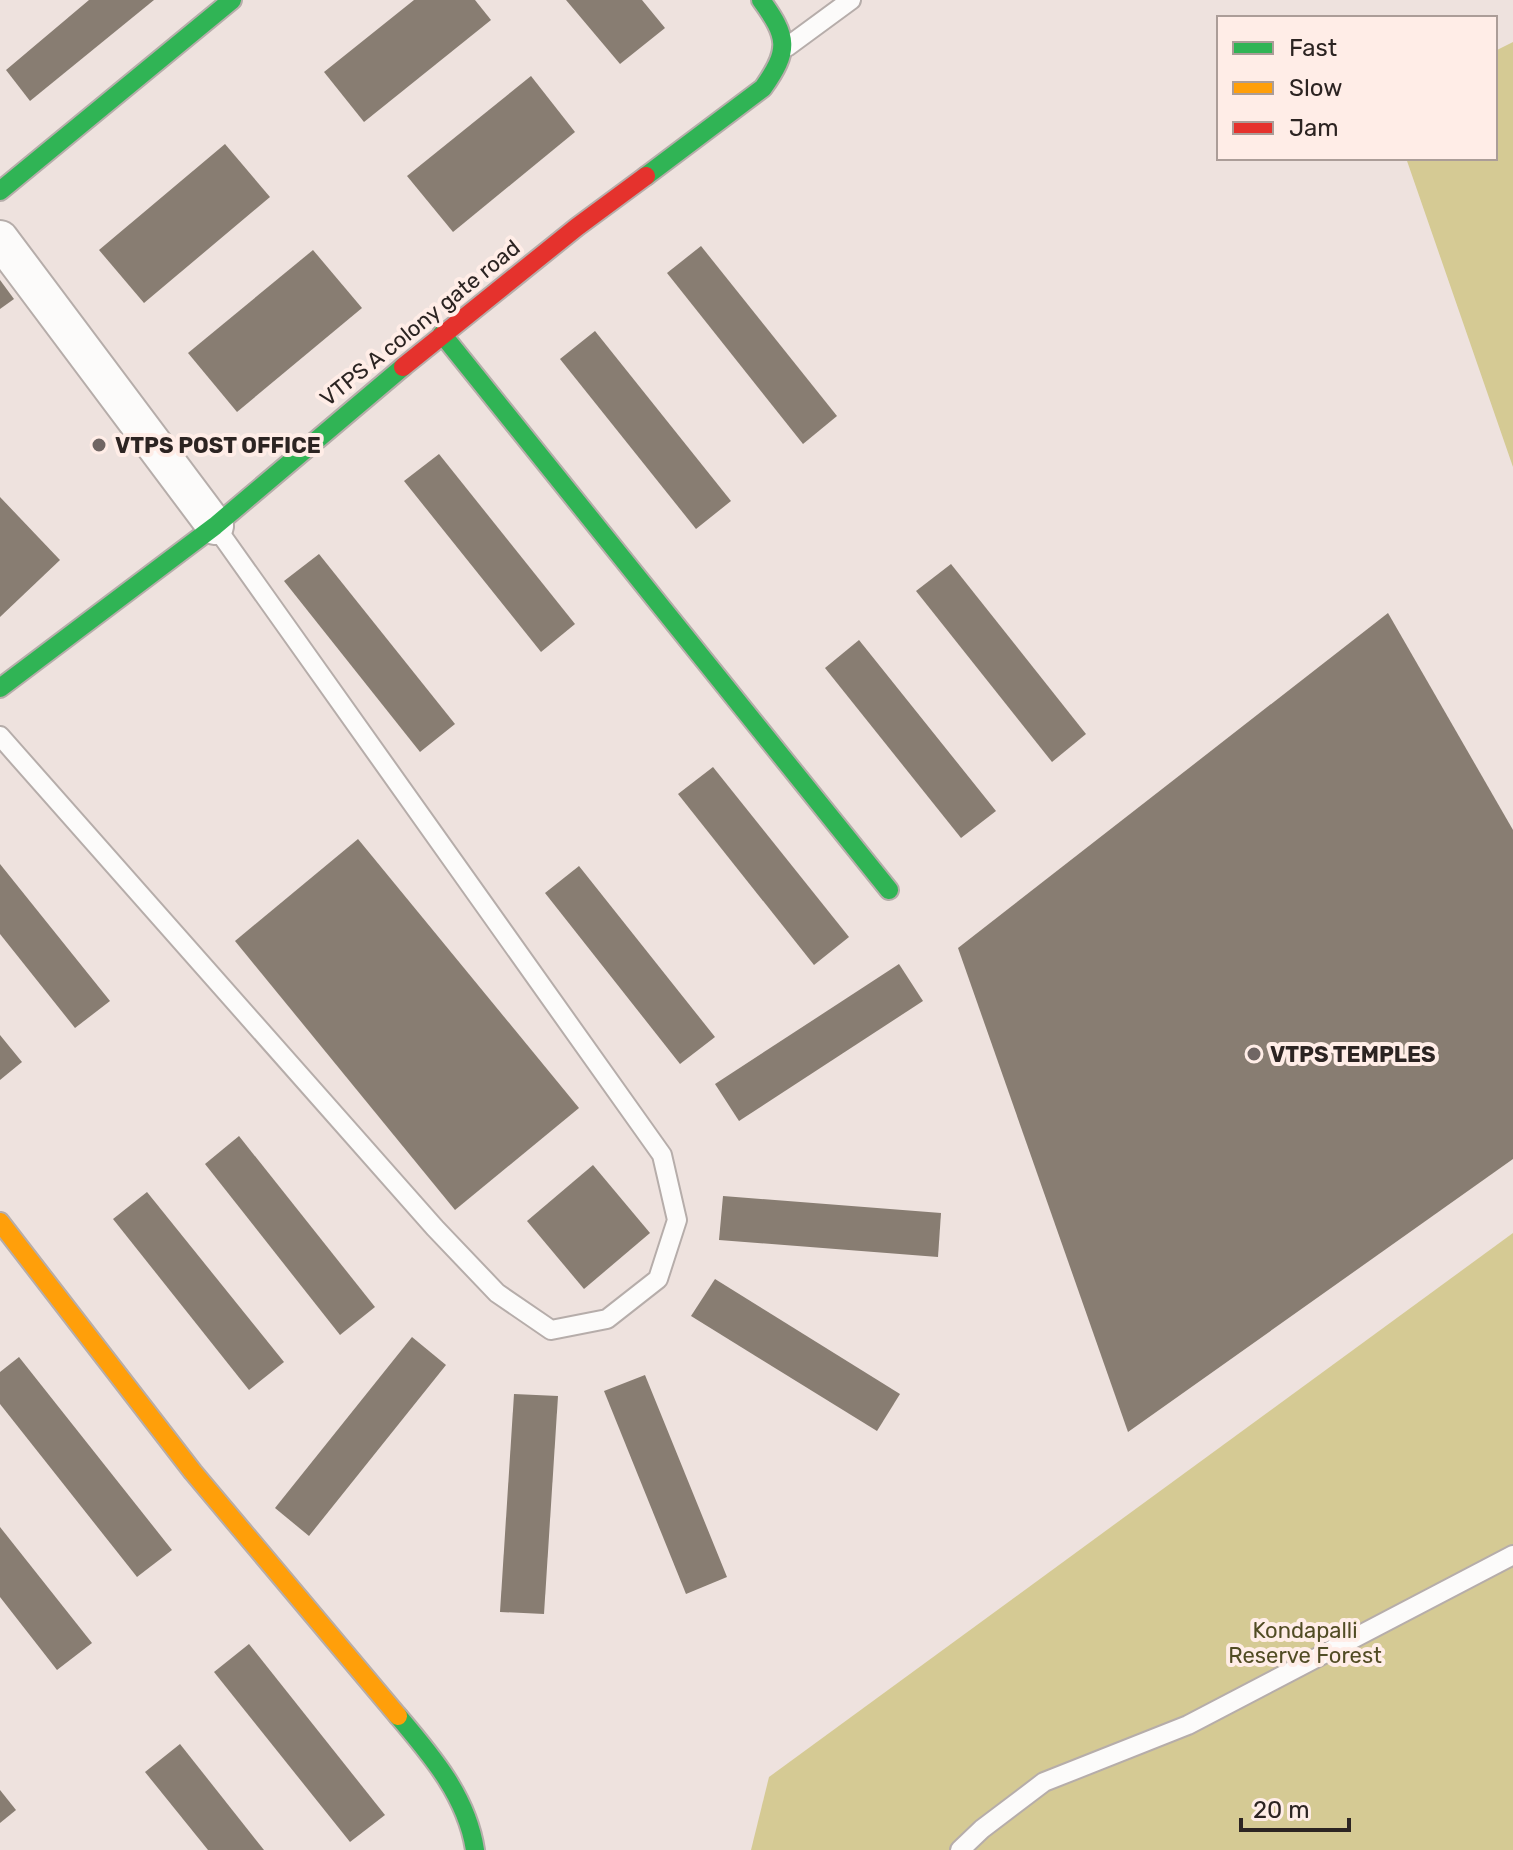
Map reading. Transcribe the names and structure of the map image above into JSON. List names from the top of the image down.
{
  "streets": {
    "street": ["VTPS A colony gate road"]
  },
  "parks": ["Kondapalli Reserve Forest"],
  "places": ["VTPS POST OFFICE", "VTPS TEMPLES"],
  "legend": ["Fast", "Slow", "Jam"],
  "scale_bar": "20 m"
}
